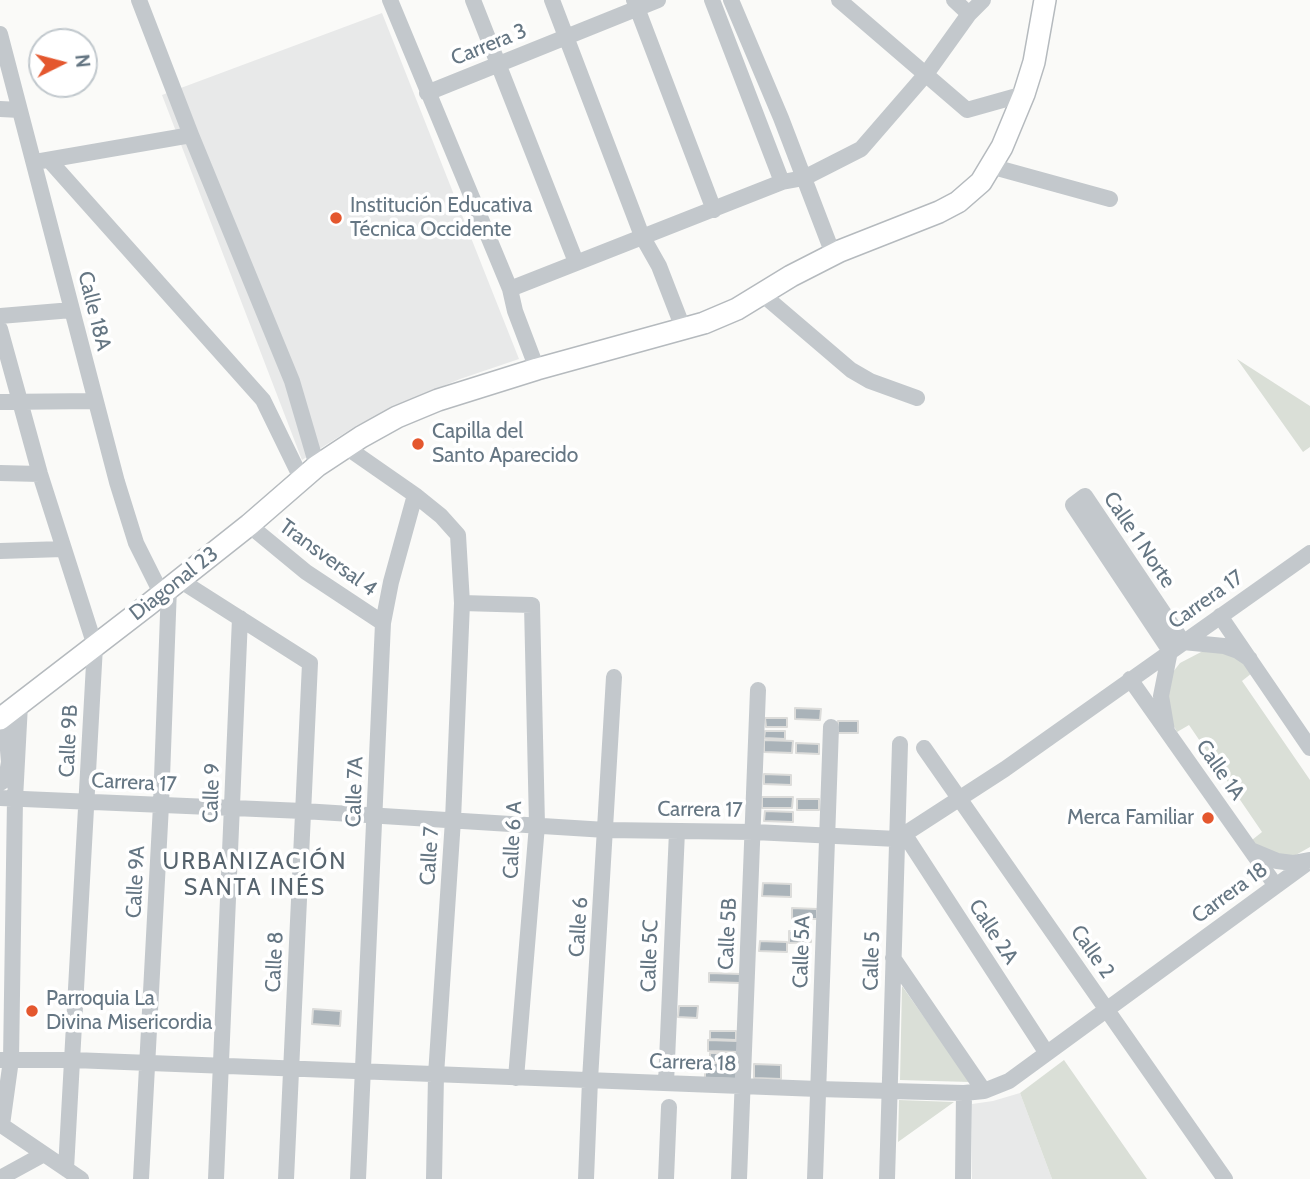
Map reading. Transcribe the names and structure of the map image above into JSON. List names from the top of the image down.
{
  "streets": {
    "main road": ["Diagonal 23"],
    "street": [
      "Carrera 3",
      "Calle 18A",
      "Transversal 4",
      "Carrera 17",
      "Calle 9B",
      "Calle 1A",
      "Calle 7A",
      "Calle 9",
      "Calle 6 A",
      "Calle 7",
      "Calle 9A",
      "Carrera 18",
      "Calle 6",
      "Calle 2A",
      "Calle 5B",
      "Calle 5A",
      "Calle 2",
      "Calle 5C",
      "Calle 5",
      "Calle 8"
    ]
  },
  "crossings": [
    ["Calle 18A", "Diagonal 23"],
    ["Calle 18A", "Calle 9A"],
    ["Transversal 4", "Diagonal 23"],
    ["Transversal 4", "Calle 7A"],
    ["Diagonal 23", "Calle 9B"],
    ["Diagonal 23", "Calle 9A"],
    ["Carrera 17", "Calle 9B"],
    ["Carrera 17", "Calle 1A"],
    ["Carrera 17", "Calle 7A"],
    ["Carrera 17", "Calle 9"],
    ["Carrera 17", "Calle 6 A"],
    ["Carrera 17", "Calle 7"],
    ["Carrera 17", "Calle 9A"],
    ["Carrera 17", "Calle 6"],
    ["Carrera 17", "Calle 2A"],
    ["Carrera 17", "Calle 5B"],
    ["Carrera 17", "Calle 5A"],
    ["Carrera 17", "Calle 2"],
    ["Carrera 17", "Calle 5C"],
    ["Carrera 17", "Calle 5"],
    ["Carrera 17", "Calle 8"],
    ["Calle 9B", "Carrera 18"],
    ["Calle 1A", "Carrera 18"],
    ["Calle 7A", "Calle 7"],
    ["Calle 7A", "Carrera 18"],
    ["Calle 9", "Carrera 18"],
    ["Calle 9", "Calle 8"],
    ["Calle 6 A", "Calle 7"],
    ["Calle 6 A", "Carrera 18"],
    ["Calle 7", "Carrera 18"],
    ["Calle 9A", "Carrera 18"],
    ["Carrera 18", "Calle 6"],
    ["Carrera 18", "Calle 2A"],
    ["Carrera 18", "Calle 5B"],
    ["Carrera 18", "Calle 5A"],
    ["Carrera 18", "Calle 2"],
    ["Carrera 18", "Calle 5C"],
    ["Carrera 18", "Calle 5"],
    ["Carrera 18", "Calle 8"],
    ["Calle 2A", "Calle 5"]
  ],
  "districts": ["URBANIZACIÓN SANTA INÉS"],
  "places": [
    "Institución Educativa Técnica Occidente",
    "Capilla del Santo Aparecido",
    "Merca Familiar",
    "Parroquia La Divina Misericordia"
  ],
  "north": "right"
}
